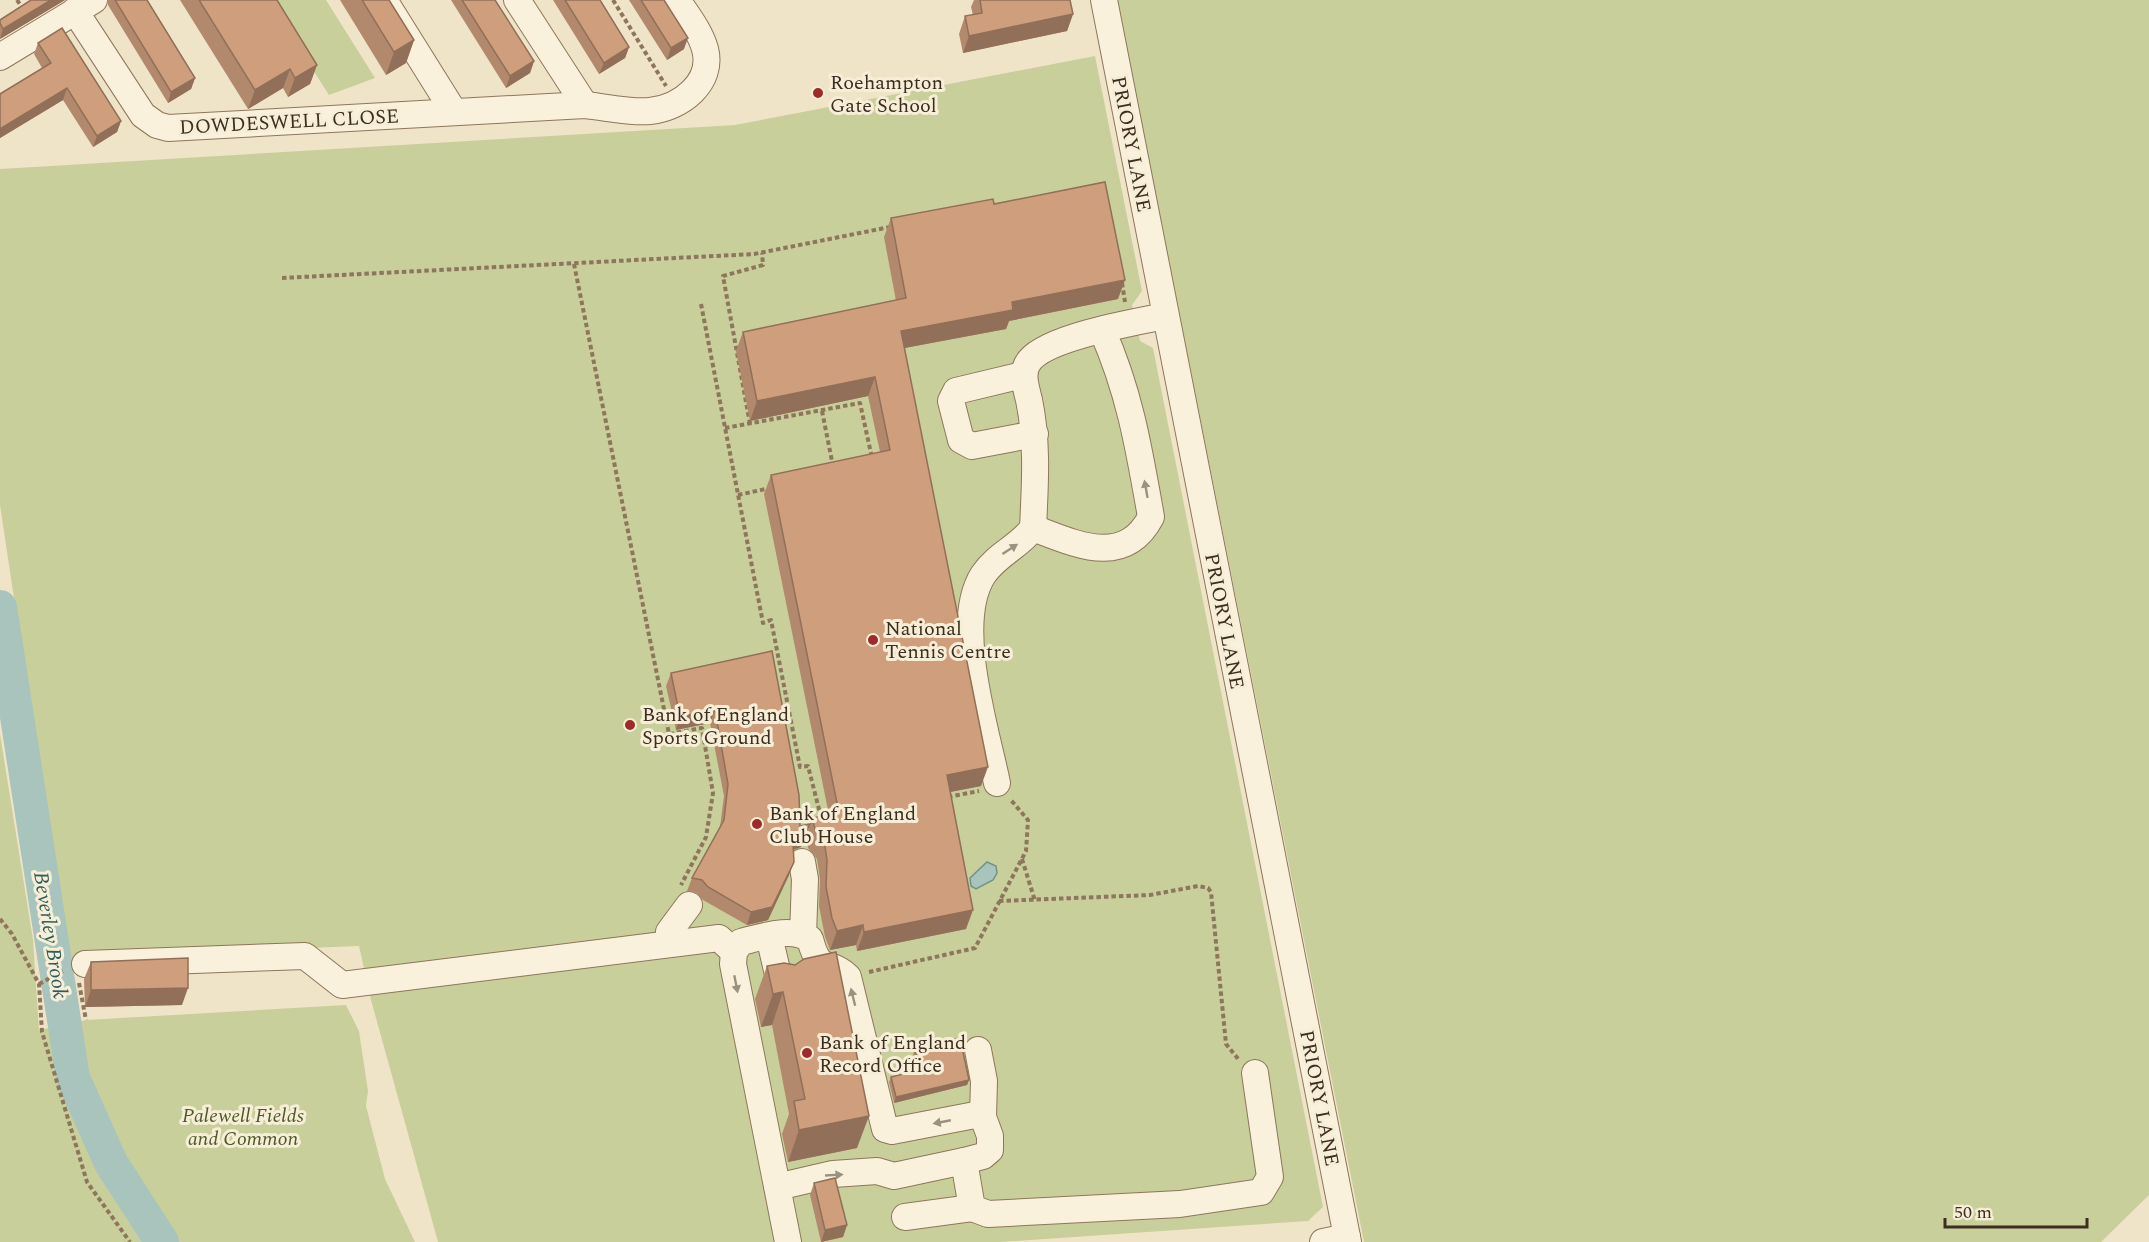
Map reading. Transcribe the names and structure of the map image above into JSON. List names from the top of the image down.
{
  "streets": {
    "street": ["DOWDESWELL CLOSE", "PRIORY LANE"]
  },
  "water": ["Beverley Brook"],
  "parks": ["Palewell Fields and Common"],
  "places": [
    "Roehampton Gate School",
    "National Tennis Centre",
    "Bank of England Sports Ground",
    "Bank of England Club House",
    "Bank of England Record Office"
  ],
  "scale_bar": "50 m"
}
